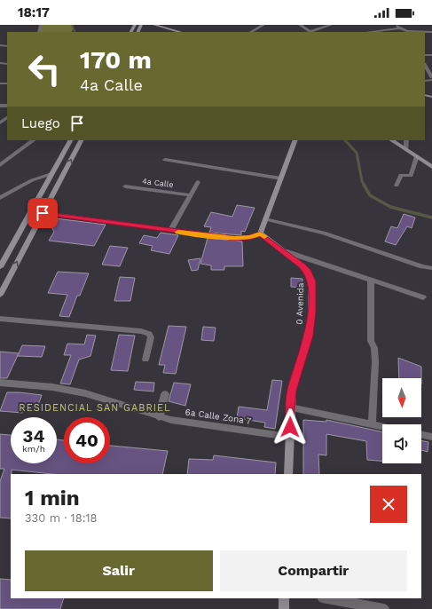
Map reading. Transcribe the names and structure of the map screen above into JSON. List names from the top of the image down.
{
  "streets": {
    "street": ["4a Calle", "0 Avenida", "6a Calle Zona 7"]
  },
  "crossings": [
    ["0 Avenida", "6a Calle Zona 7"]
  ],
  "districts": ["RESIDENCIAL SAN GABRIEL"],
  "north": "bottom",
  "page": {
    "status": "18:17",
    "turn": ["170 m", "4a Calle"],
    "then": "Luego",
    "speed": "34 km/h",
    "limit": "40",
    "heading": ["1 min", "330 m · 18:18"],
    "buttons": ["Salir", "Compartir"]
  }
}
